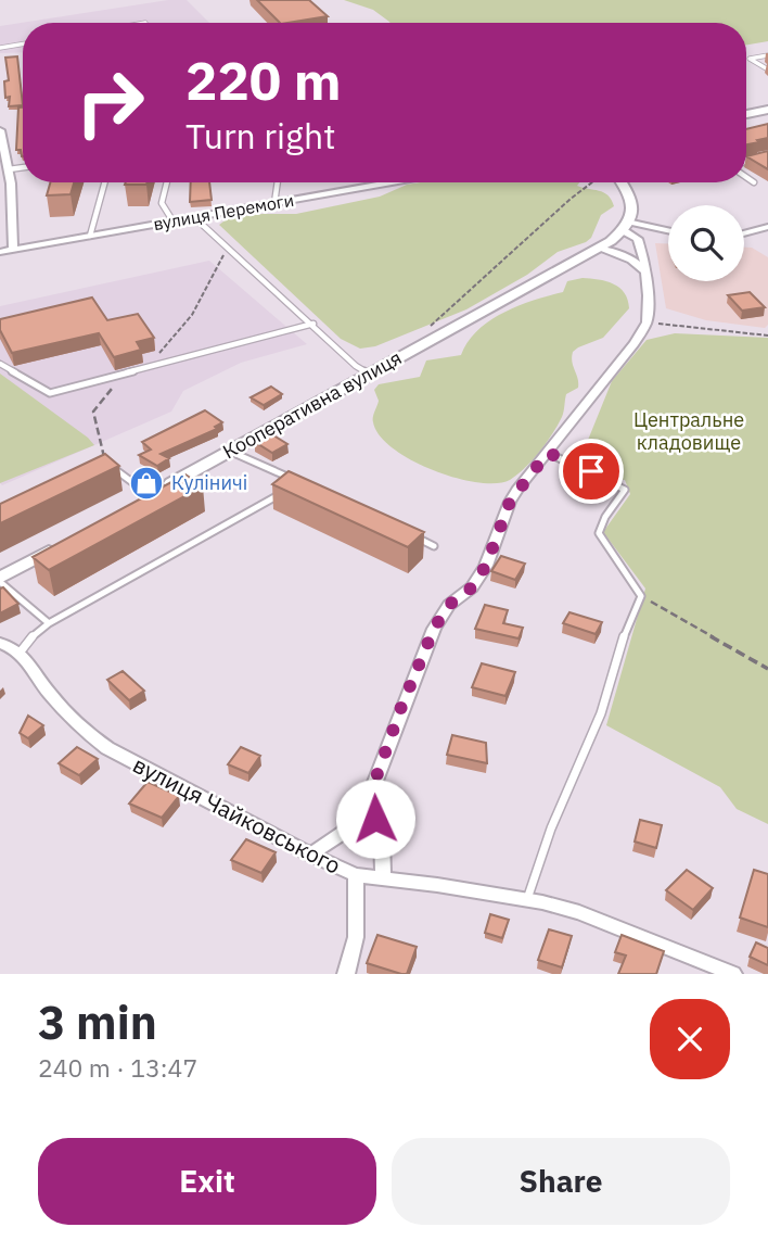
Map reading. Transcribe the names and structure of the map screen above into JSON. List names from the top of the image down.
{
  "streets": {
    "street": ["вулиця Перемоги", "Кооперативна вулиця", "вулиця Чайковського"]
  },
  "parks": ["Центральне кладовище"],
  "places": {
    "shop": ["Куліничі"]
  },
  "page": {
    "turn": ["220 m", "Turn right"],
    "heading": ["3 min", "240 m · 13:47"],
    "buttons": ["Exit", "Share"]
  }
}
